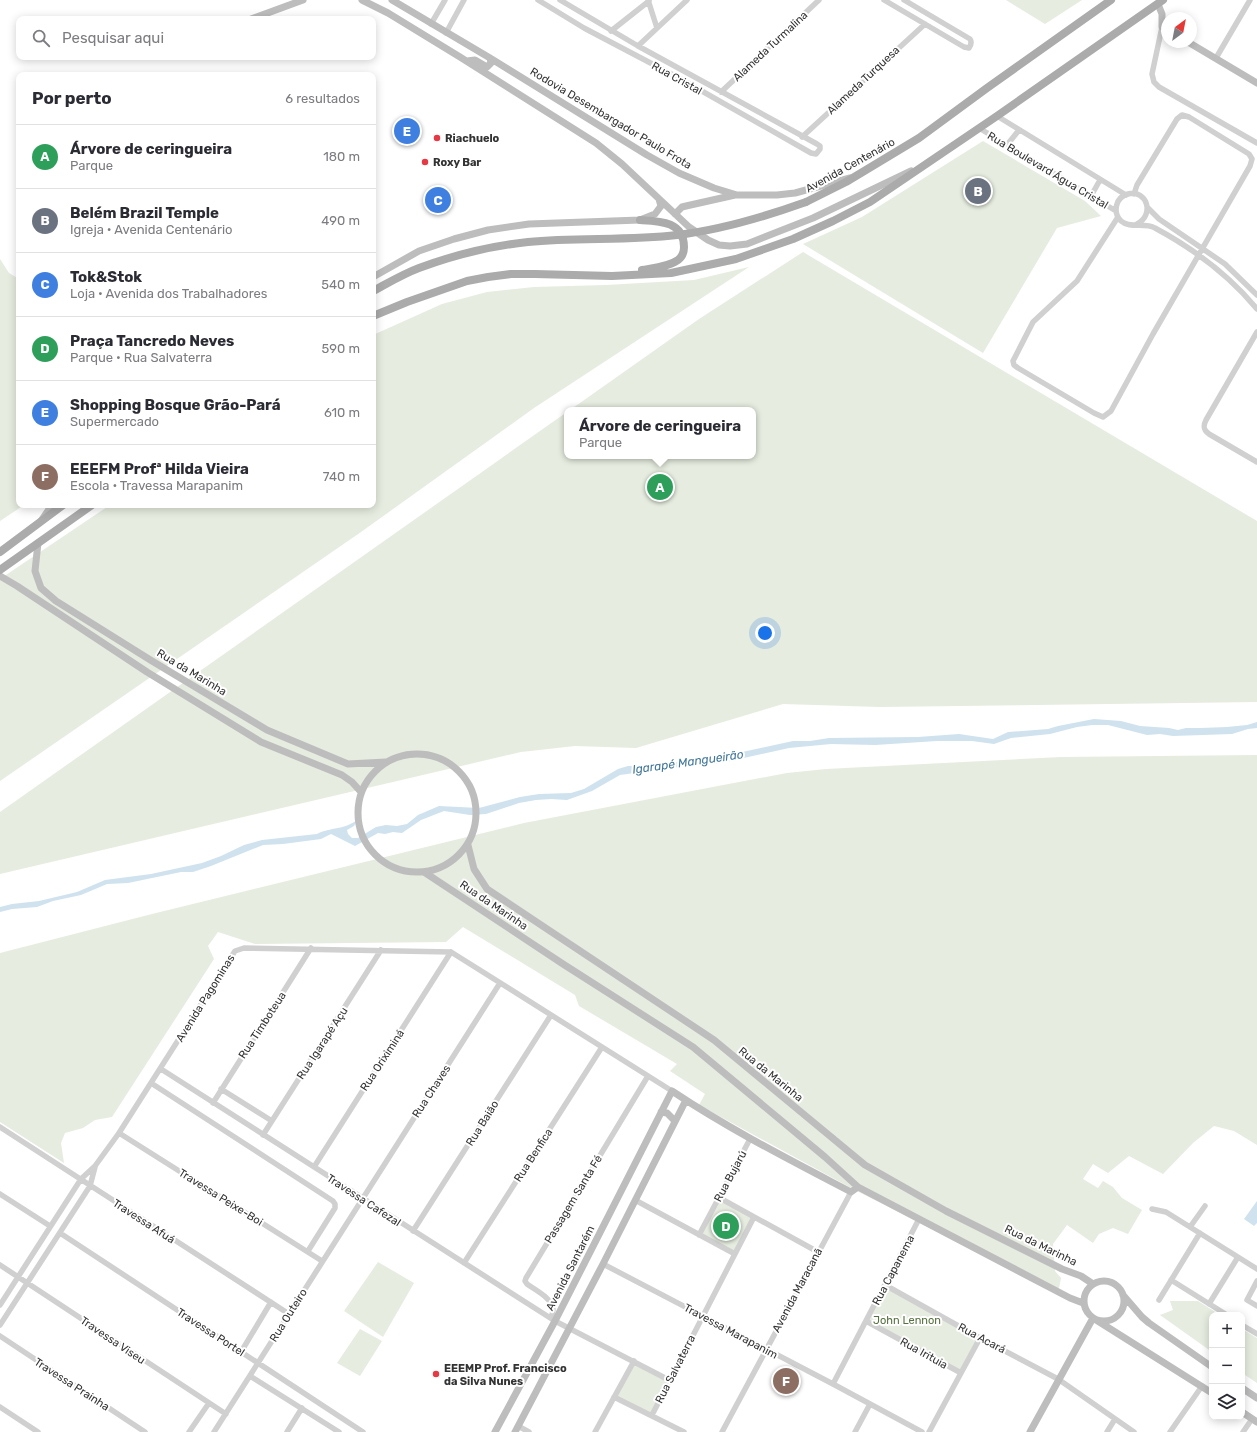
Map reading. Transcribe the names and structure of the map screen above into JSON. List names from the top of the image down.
{
  "streets": {
    "main road": [
      "Rodovia Desembargador Paulo Frota",
      "Avenida Centenário",
      "Rua da Marinha",
      "Avenida Santarém"
    ],
    "street": [
      "Alameda Turmalina",
      "Rua Cristal",
      "Alameda Turquesa",
      "Rua Boulevard Água Cristal",
      "Avenida Pagominas",
      "Rua Timboteua",
      "Rua Igarapé Açu",
      "Rua Oriximiná",
      "Rua Chaves",
      "Rua Baião",
      "Rua Benfica",
      "Rua Bujarú",
      "Travessa Peixe-Boi",
      "Passagem Santa Fé",
      "Travessa Cafezal",
      "Travessa Afuá",
      "Rua Capanema",
      "Avenida Maracanã",
      "Rua Outeiro",
      "Travessa Marapanim",
      "Travessa Portel",
      "Rua Acará",
      "Travessa Viseu",
      "Rua Irituia",
      "Rua Salvaterra",
      "Travessa Prainha"
    ]
  },
  "crossings": [
    ["Alameda Turmalina", "Rua Cristal"],
    ["Rua Cristal", "Alameda Turquesa"],
    ["Rodovia Desembargador Paulo Frota", "Avenida Centenário"],
    ["Rua da Marinha", "Rua Capanema"],
    ["Avenida Pagominas", "Rua Timboteua"],
    ["Avenida Pagominas", "Rua Igarapé Açu"],
    ["Avenida Pagominas", "Rua Oriximiná"],
    ["Avenida Pagominas", "Travessa Peixe-Boi"],
    ["Avenida Pagominas", "Travessa Cafezal"],
    ["Avenida Pagominas", "Travessa Afuá"],
    ["Avenida Pagominas", "Travessa Portel"],
    ["Avenida Pagominas", "Travessa Viseu"],
    ["Rua Timboteua", "Travessa Cafezal"],
    ["Rua Igarapé Açu", "Travessa Cafezal"],
    ["Rua Oriximiná", "Travessa Cafezal"],
    ["Rua Chaves", "Travessa Cafezal"],
    ["Rua Chaves", "Rua Outeiro"],
    ["Rua Baião", "Travessa Cafezal"],
    ["Rua Benfica", "Travessa Cafezal"],
    ["Travessa Peixe-Boi", "Travessa Cafezal"],
    ["Travessa Peixe-Boi", "Rua Outeiro"],
    ["Passagem Santa Fé", "Travessa Cafezal"],
    ["Passagem Santa Fé", "Avenida Santarém"],
    ["Travessa Cafezal", "Avenida Santarém"],
    ["Travessa Cafezal", "Rua Outeiro"],
    ["Travessa Cafezal", "Rua Salvaterra"],
    ["Travessa Afuá", "Rua Outeiro"],
    ["Rua Capanema", "Travessa Marapanim"],
    ["Rua Capanema", "Rua Acará"],
    ["Rua Capanema", "Rua Irituia"],
    ["Avenida Maracanã", "Travessa Marapanim"],
    ["Rua Outeiro", "Travessa Portel"],
    ["Rua Outeiro", "Travessa Viseu"],
    ["Travessa Marapanim", "Rua Salvaterra"]
  ],
  "water": ["Igarapé Mangueirão"],
  "parks": ["John Lennon"],
  "places": ["Riachuelo", "Roxy Bar", "EEEMP Prof. Francisco da Silva Nunes"],
  "north": "top right",
  "page": {
    "search": "Pesquisar aqui",
    "heading": ["Por perto", "6 resultados"],
    "pins": [
      "E",
      "B",
      "C",
      "A",
      "D",
      "F"
    ],
    "list": [
      {
        "mark": "A",
        "name": "Árvore de ceringueira",
        "note": "Parque",
        "value": "180 m"
      },
      {
        "mark": "B",
        "name": "Belém Brazil Temple",
        "note": "Igreja · Avenida Centenário",
        "value": "490 m"
      },
      {
        "mark": "C",
        "name": "Tok&Stok",
        "note": "Loja · Avenida dos Trabalhadores",
        "value": "540 m"
      },
      {
        "mark": "D",
        "name": "Praça Tancredo Neves",
        "note": "Parque · Rua Salvaterra",
        "value": "590 m"
      },
      {
        "mark": "E",
        "name": "Shopping Bosque Grão-Pará",
        "note": "Supermercado",
        "value": "610 m"
      },
      {
        "mark": "F",
        "name": "EEEFM Profª Hilda Vieira",
        "note": "Escola · Travessa Marapanim",
        "value": "740 m"
      }
    ],
    "popup": ["Árvore de ceringueira", "Parque"],
    "map_buttons": ["+", "−"]
  }
}
